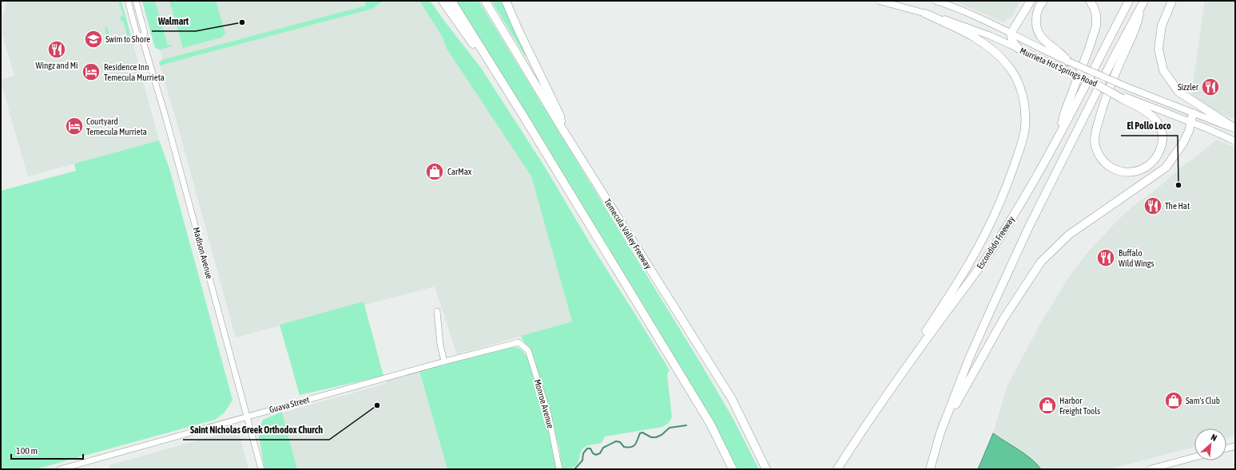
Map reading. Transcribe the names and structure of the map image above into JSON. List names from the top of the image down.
{
  "streets": {
    "highway": ["Temecula Valley Freeway", "Escondido Freeway"],
    "main road": ["Murrieta Hot Springs Road"],
    "street": ["Madison Avenue", "Monroe Avenue", "Guava Street"]
  },
  "crossings": [
    ["Madison Avenue", "Guava Street"],
    ["Monroe Avenue", "Guava Street"]
  ],
  "places": {
    "other": ["Walmart", "El Pollo Loco", "Saint Nicholas Greek Orthodox Church"],
    "school or university": ["Swim to Shore"],
    "restaurant": [
      "Wingz and Mi",
      "Sizzler",
      "The Hat",
      "Buffalo Wild Wings"
    ],
    "hotel": ["Residence Inn Temecula Murrieta", "Courtyard Temecula Murrieta"],
    "shop": ["CarMax", "Sam's Club", "Harbor Freight Tools"]
  },
  "scale_bar": "100 m",
  "north": "top right"
}
